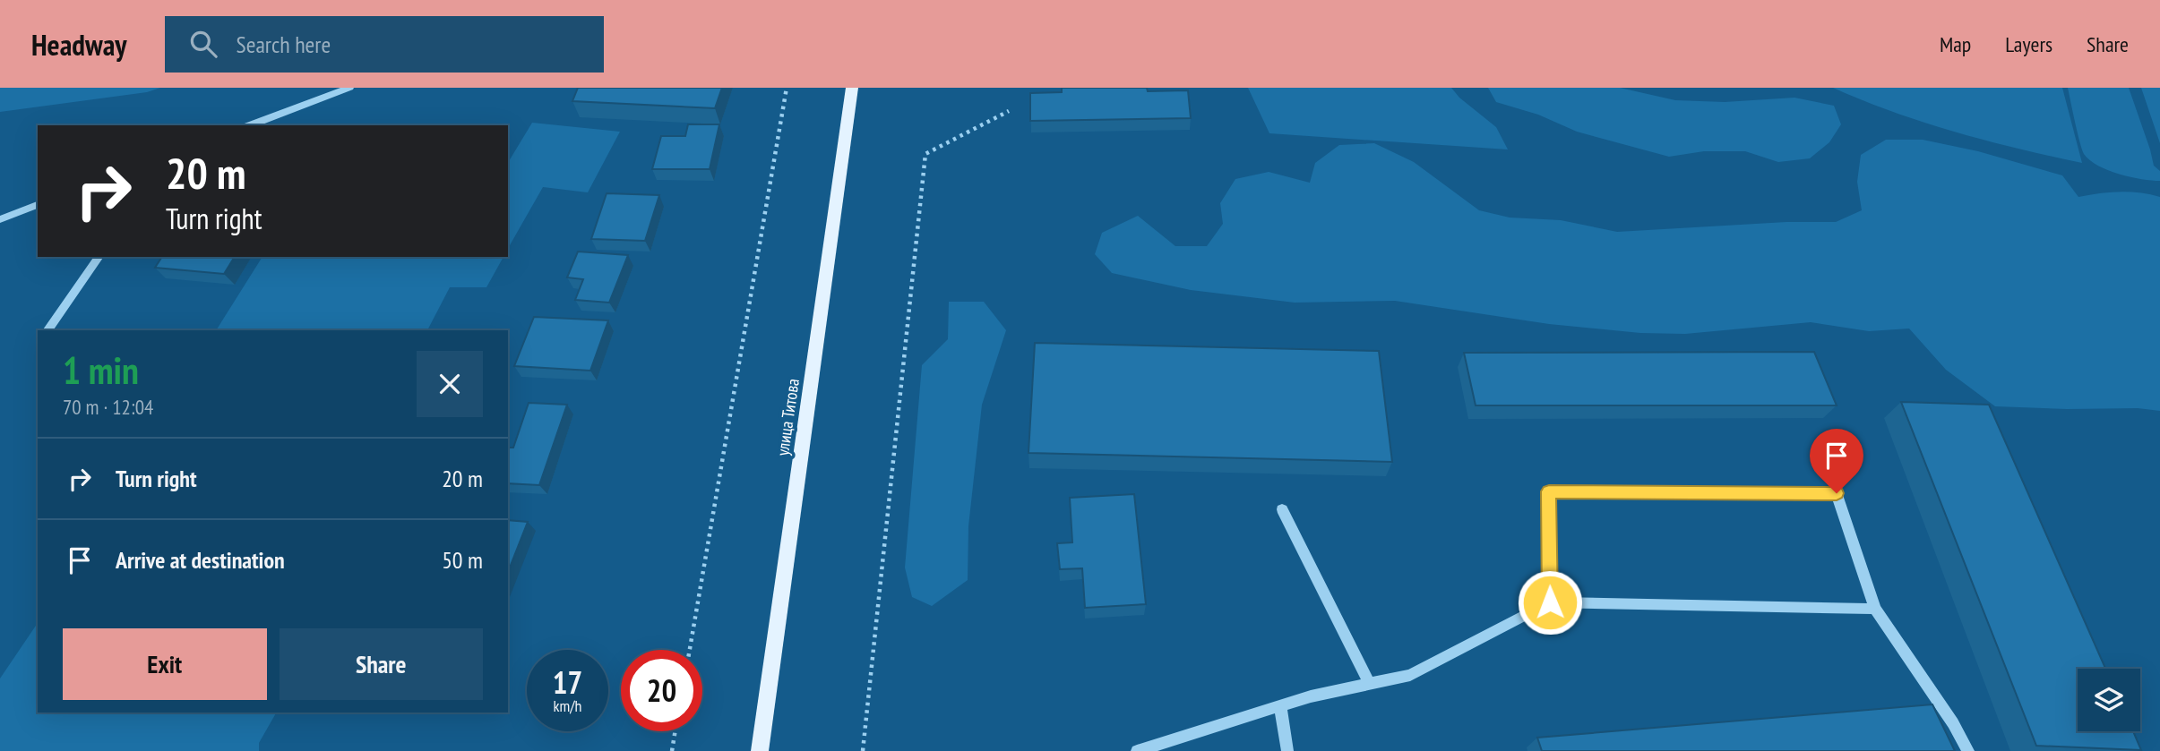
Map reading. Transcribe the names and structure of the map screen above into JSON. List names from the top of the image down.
{
  "streets": {
    "main road": ["улица Титова"]
  },
  "page": {
    "header": "Headway",
    "search": "Search here",
    "nav": ["Map", "Layers", "Share"],
    "turn": ["20 m", "Turn right"],
    "heading": ["1 min", "70 m · 12:04"],
    "list": [
      {
        "name": "Turn right",
        "value": "20 m"
      },
      {
        "name": "Arrive at destination",
        "value": "50 m"
      }
    ],
    "buttons": ["Exit", "Share"],
    "speed": "17 km/h",
    "limit": "20"
  }
}
